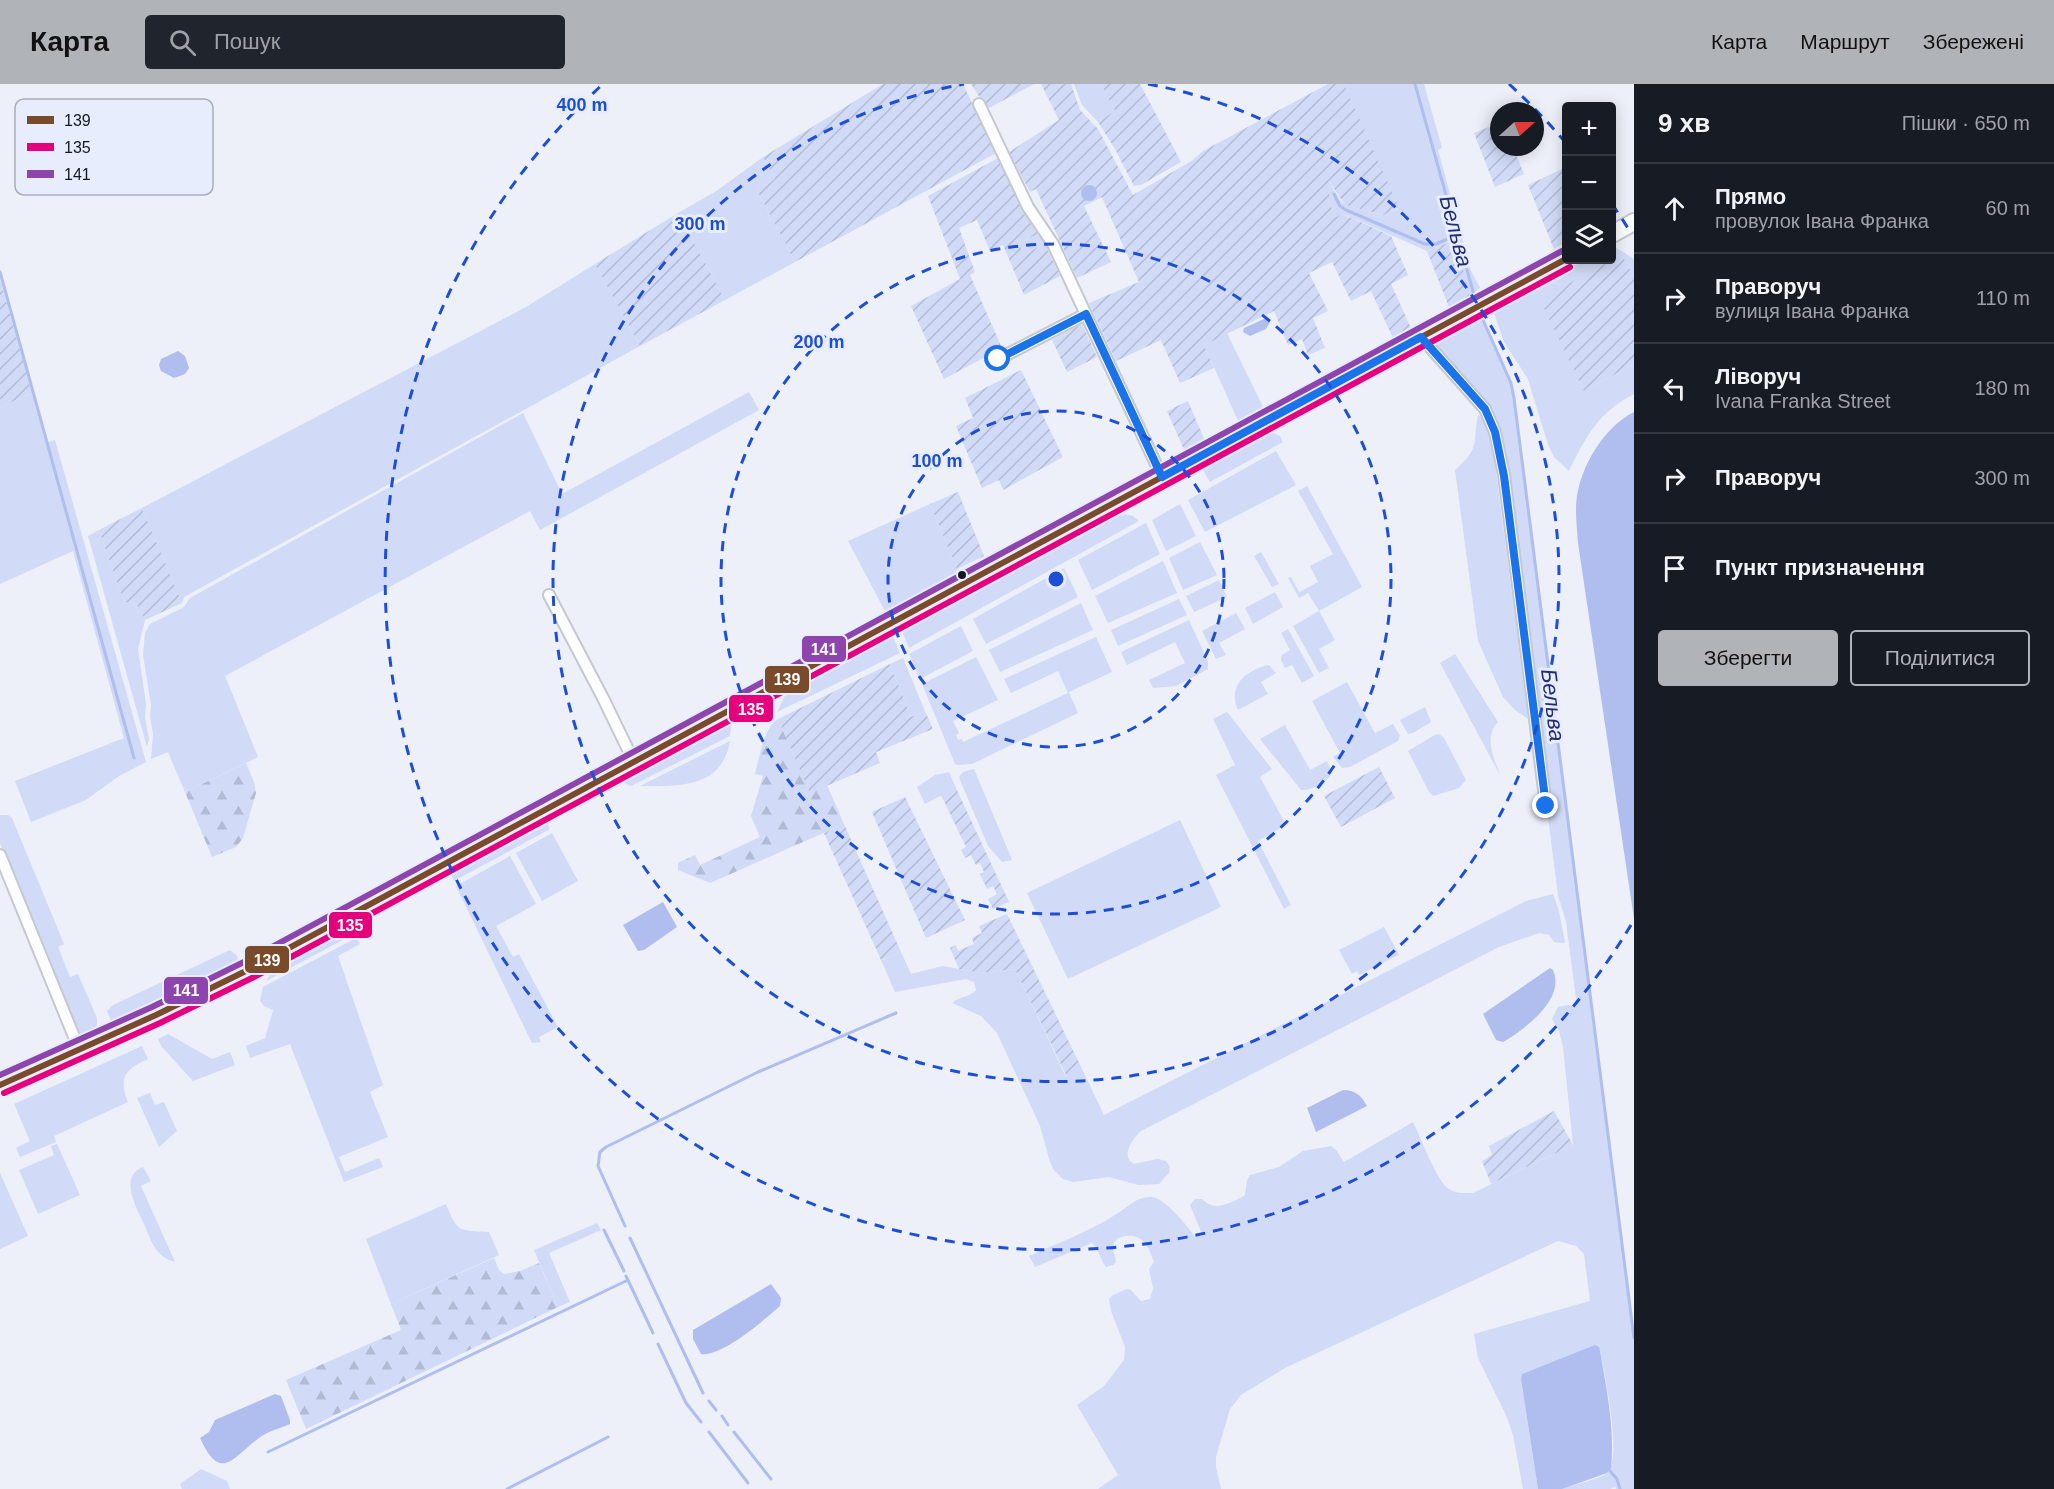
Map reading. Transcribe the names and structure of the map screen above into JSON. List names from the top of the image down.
{
  "water": ["Бельва"],
  "lines": ["transit line 141", "transit line 139", "transit line 135"],
  "legend": ["139", "135", "141"],
  "north": "right",
  "page": {
    "header": "Карта",
    "search": "Пошук",
    "nav": ["Карта", "Маршрут", "Збережені"],
    "heading": ["9 хв", "Пішки · 650 m"],
    "map_buttons": ["+", "−"],
    "list": [
      ["Прямо", "провулок Івана Франка", "60 m"],
      ["Праворуч", "вулиця Івана Франка", "110 m"],
      ["Ліворуч", "Ivana Franka Street", "180 m"],
      ["Праворуч", "300 m"],
      "Пункт призначення"
    ],
    "buttons": ["Зберегти", "Поділитися"]
  },
  "rings": [
    "400 m",
    "300 m",
    "200 m",
    "100 m"
  ]
}
